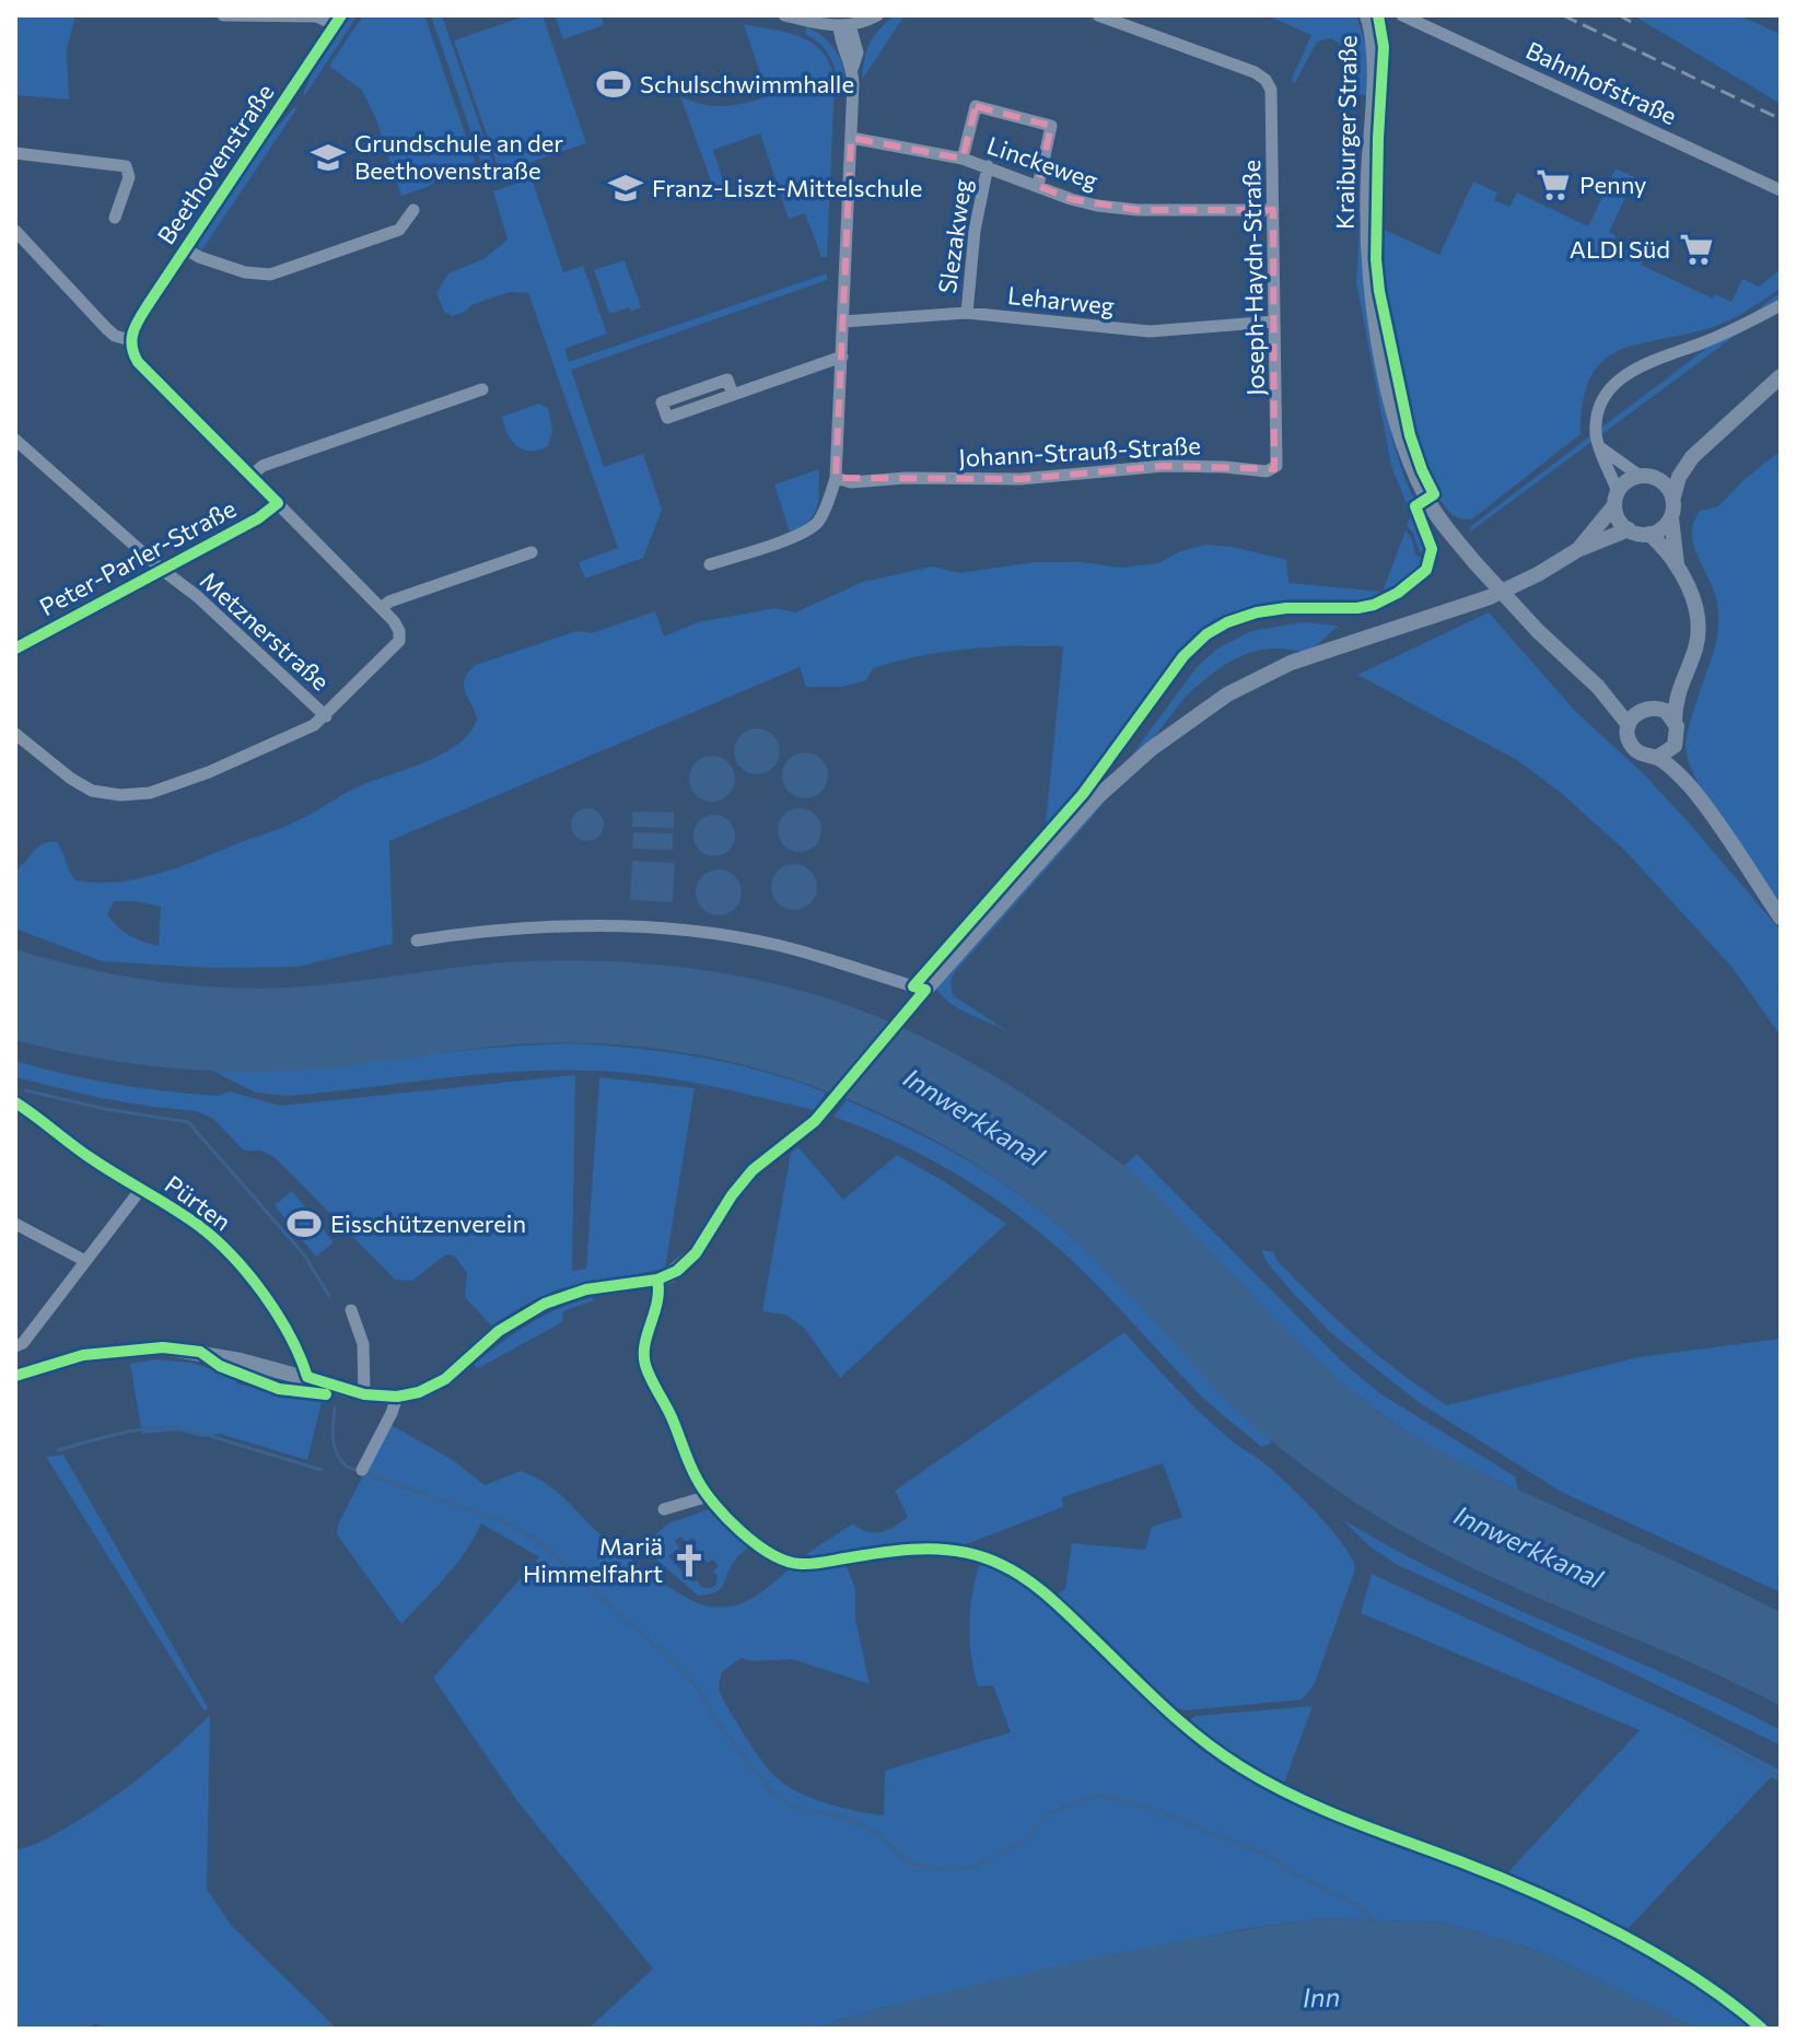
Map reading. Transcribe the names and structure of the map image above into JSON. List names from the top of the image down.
{
  "streets": {
    "main road": ["Kraiburger Straße"],
    "street": [
      "Bahnhofstraße",
      "Linckeweg",
      "Beethovenstraße",
      "Slezakweg",
      "Joseph-Haydn-Straße",
      "Leharweg",
      "Johann-Strauß-Straße",
      "Peter-Parler-Straße",
      "Metznerstraße",
      "Pürten"
    ]
  },
  "crossings": [
    ["Linckeweg", "Slezakweg"],
    ["Linckeweg", "Joseph-Haydn-Straße"],
    ["Slezakweg", "Leharweg"],
    ["Joseph-Haydn-Straße", "Leharweg"],
    ["Joseph-Haydn-Straße", "Johann-Strauß-Straße"],
    ["Peter-Parler-Straße", "Metznerstraße"]
  ],
  "water": ["Innwerkkanal", "Inn"],
  "places": {
    "sports": ["Schulschwimmhalle", "Eisschützenverein"],
    "school or university": ["Grundschule an der Beethovenstraße", "Franz-Liszt-Mittelschule"],
    "supermarket": ["Penny", "ALDI Süd"],
    "church": ["Mariä Himmelfahrt"]
  }
}
